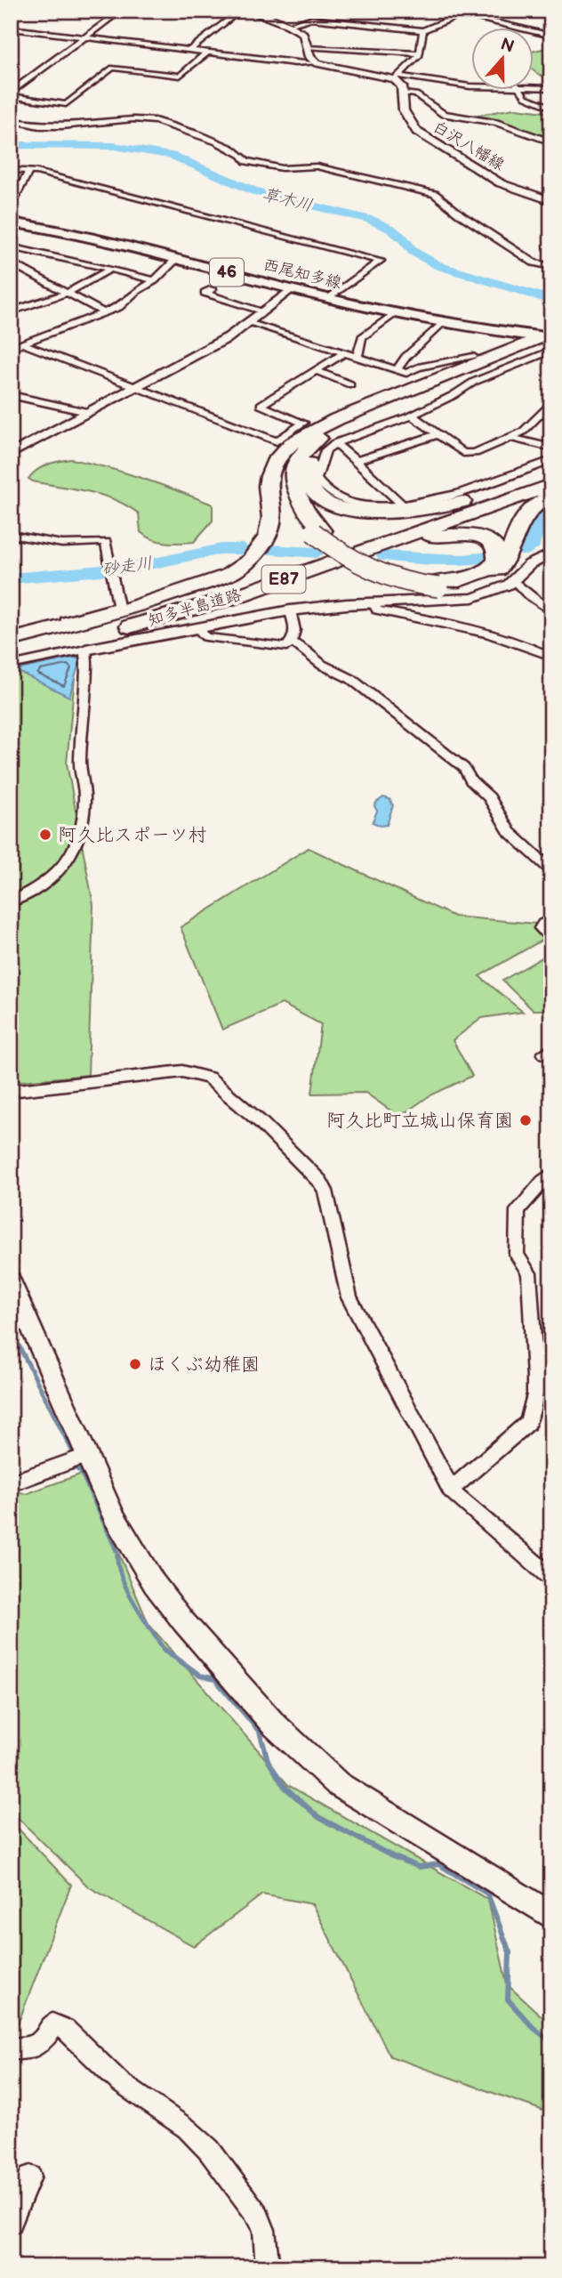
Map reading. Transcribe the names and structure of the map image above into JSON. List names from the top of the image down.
{
  "streets": {
    "highway": ["E87", "知多半島道路"],
    "main road": ["白沢八幡線", "46", "西尾知多線"]
  },
  "water": ["草木川", "砂走川"],
  "places": ["阿久比スポーツ村", "阿久比町立城山保育園", "ほくぶ幼稚園"],
  "north": "top"
}
